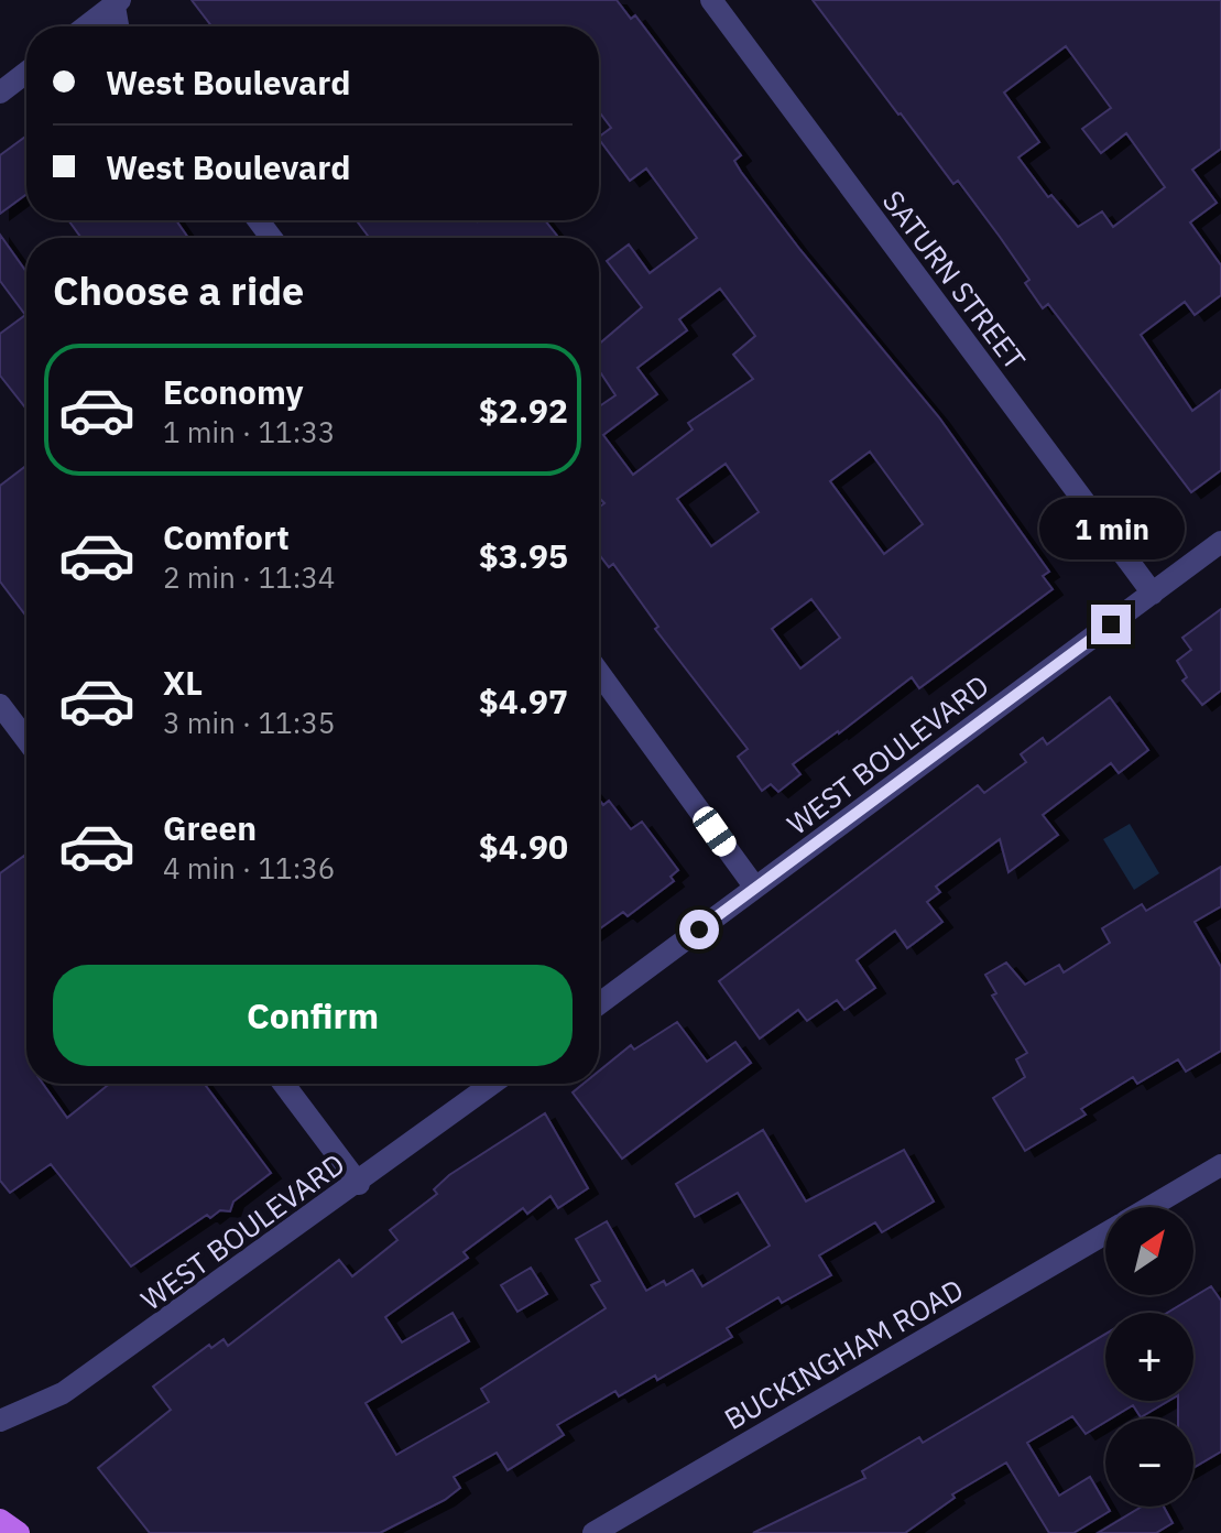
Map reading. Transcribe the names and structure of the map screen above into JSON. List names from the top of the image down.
{
  "streets": {
    "street": ["SATURN STREET", "WEST BOULEVARD", "BUCKINGHAM ROAD"]
  },
  "crossings": [
    ["SATURN STREET", "WEST BOULEVARD"]
  ],
  "north": "top right",
  "page": {
    "banner": ["West Boulevard", "West Boulevard"],
    "heading": "Choose a ride",
    "list": [
      {
        "name": "Economy",
        "note": "1 min · 11:33",
        "value": "$2.92"
      },
      {
        "name": "Comfort",
        "note": "2 min · 11:34",
        "value": "$3.95"
      },
      {
        "name": "XL",
        "note": "3 min · 11:35",
        "value": "$4.97"
      },
      {
        "name": "Green",
        "note": "4 min · 11:36",
        "value": "$4.90"
      }
    ],
    "bubble": "1 min",
    "buttons": "Confirm",
    "map_buttons": ["+", "−"]
  }
}
